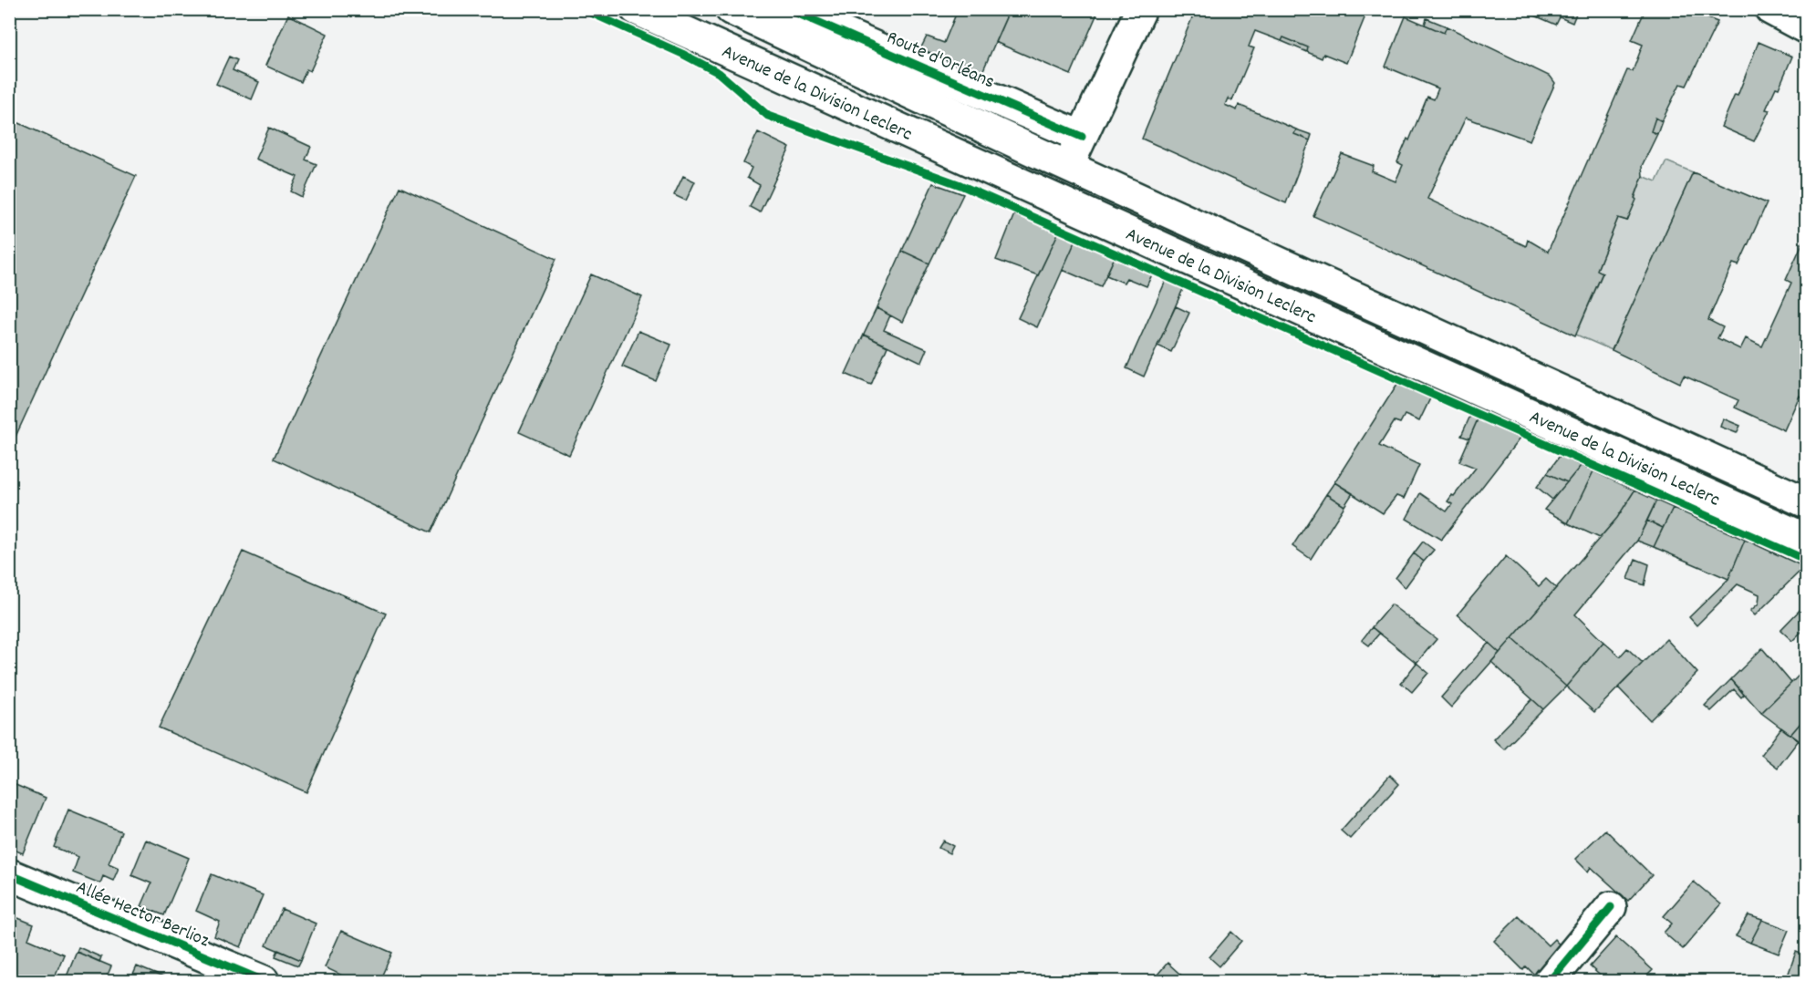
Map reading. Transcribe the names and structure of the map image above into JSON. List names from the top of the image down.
{
  "streets": {
    "main road": ["Route d'Orléans", "Avenue de la Division Leclerc", "Allée Hector Berlioz"]
  }
}
